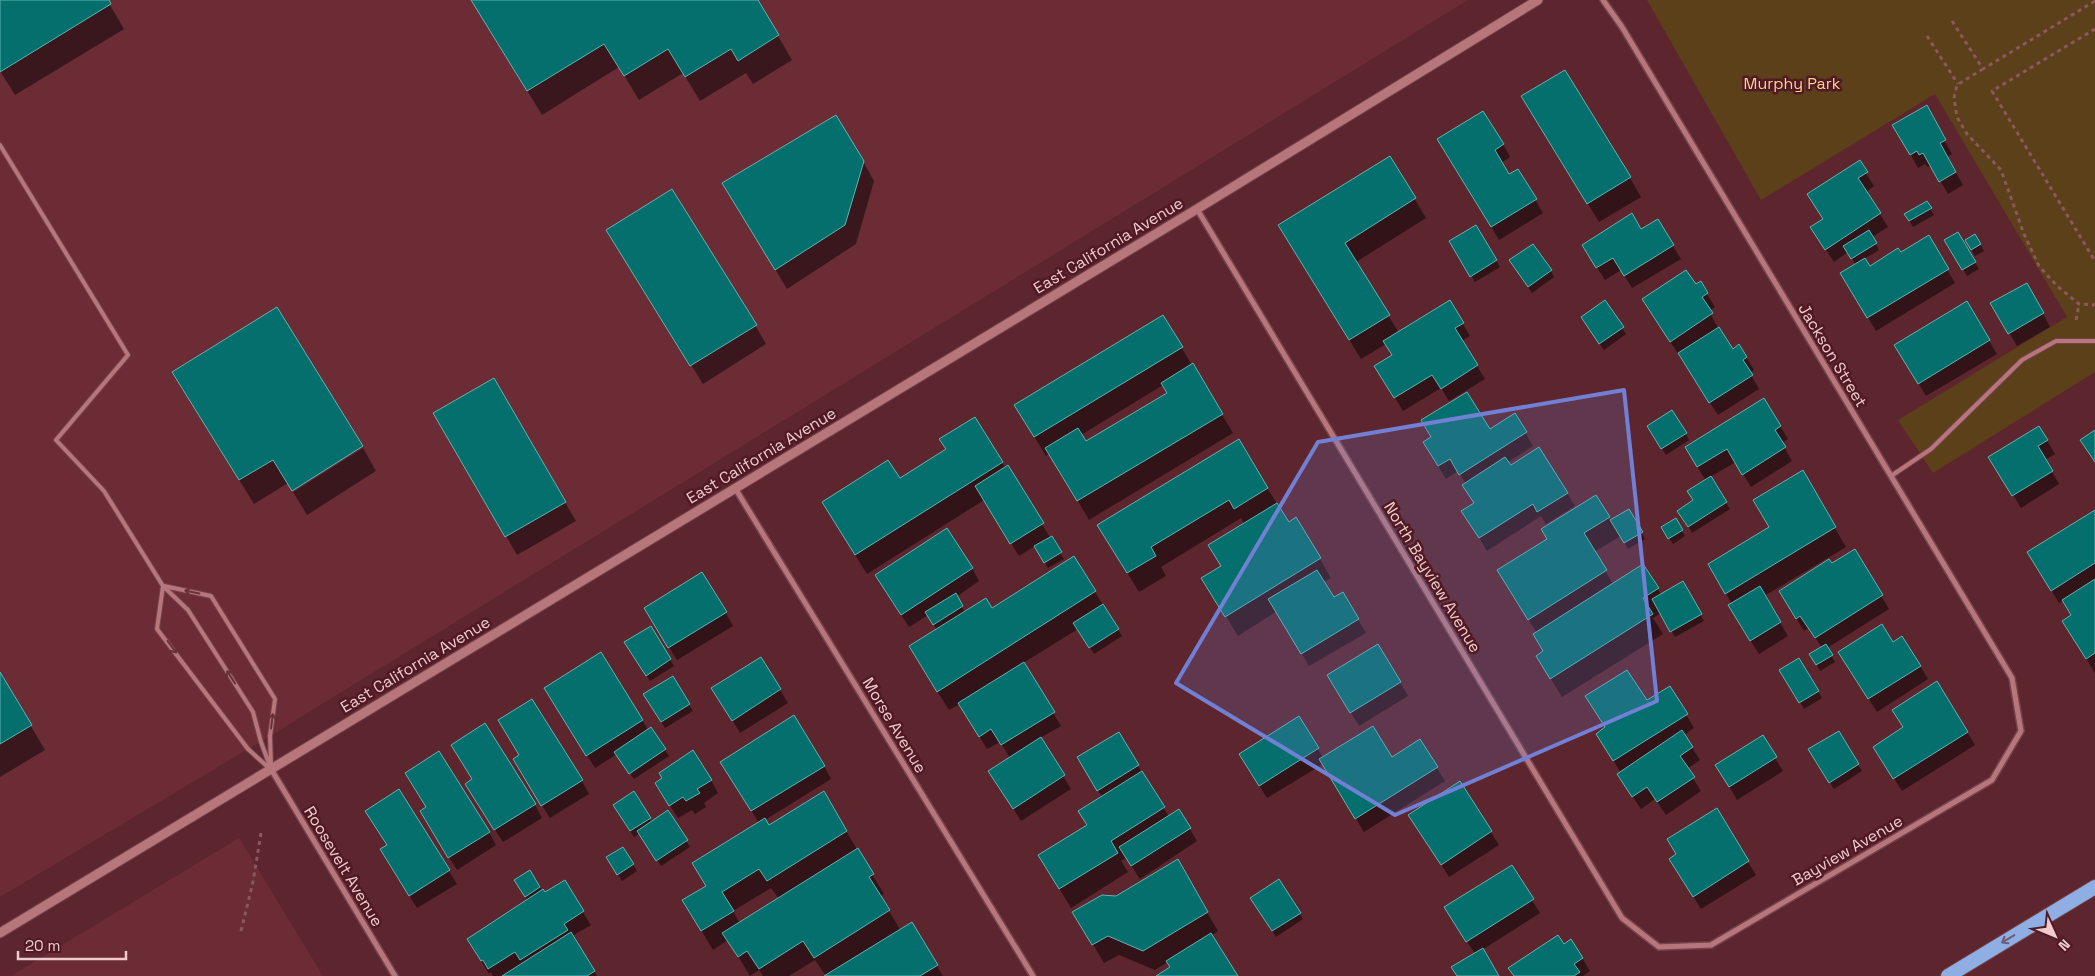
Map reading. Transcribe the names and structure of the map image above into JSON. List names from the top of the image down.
{
  "streets": {
    "street": [
      "East California Avenue",
      "Jackson Street",
      "North Bayview Avenue",
      "Morse Avenue",
      "Bayview Avenue",
      "Roosevelt Avenue"
    ]
  },
  "crossings": [
    ["East California Avenue", "North Bayview Avenue"],
    ["East California Avenue", "Morse Avenue"],
    ["East California Avenue", "Roosevelt Avenue"],
    ["Jackson Street", "Bayview Avenue"],
    ["North Bayview Avenue", "Bayview Avenue"]
  ],
  "parks": ["Murphy Park"],
  "scale_bar": "20 m",
  "north": "bottom right"
}
